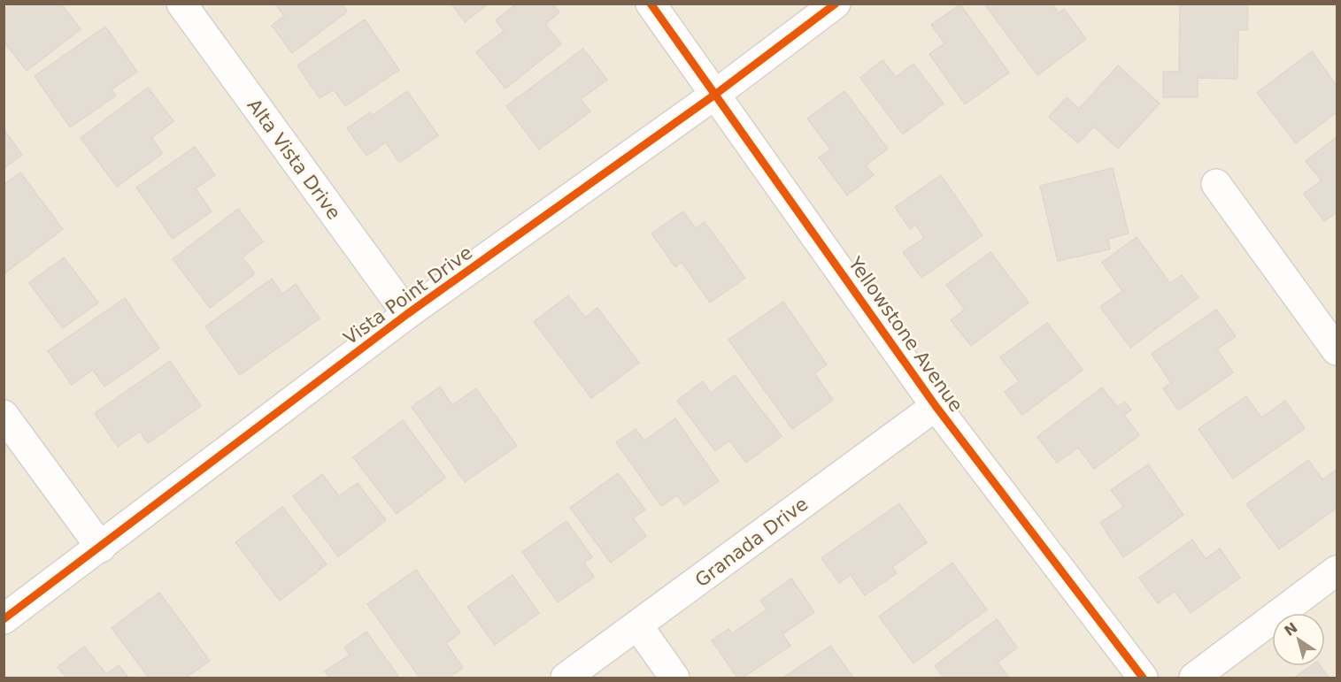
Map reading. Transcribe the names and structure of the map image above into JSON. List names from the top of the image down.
{
  "streets": {
    "street": [
      "Alta Vista Drive",
      "Vista Point Drive",
      "Yellowstone Avenue",
      "Granada Drive"
    ]
  },
  "crossings": [
    ["Alta Vista Drive", "Vista Point Drive"],
    ["Vista Point Drive", "Yellowstone Avenue"],
    ["Yellowstone Avenue", "Granada Drive"]
  ],
  "north": "top left"
}
